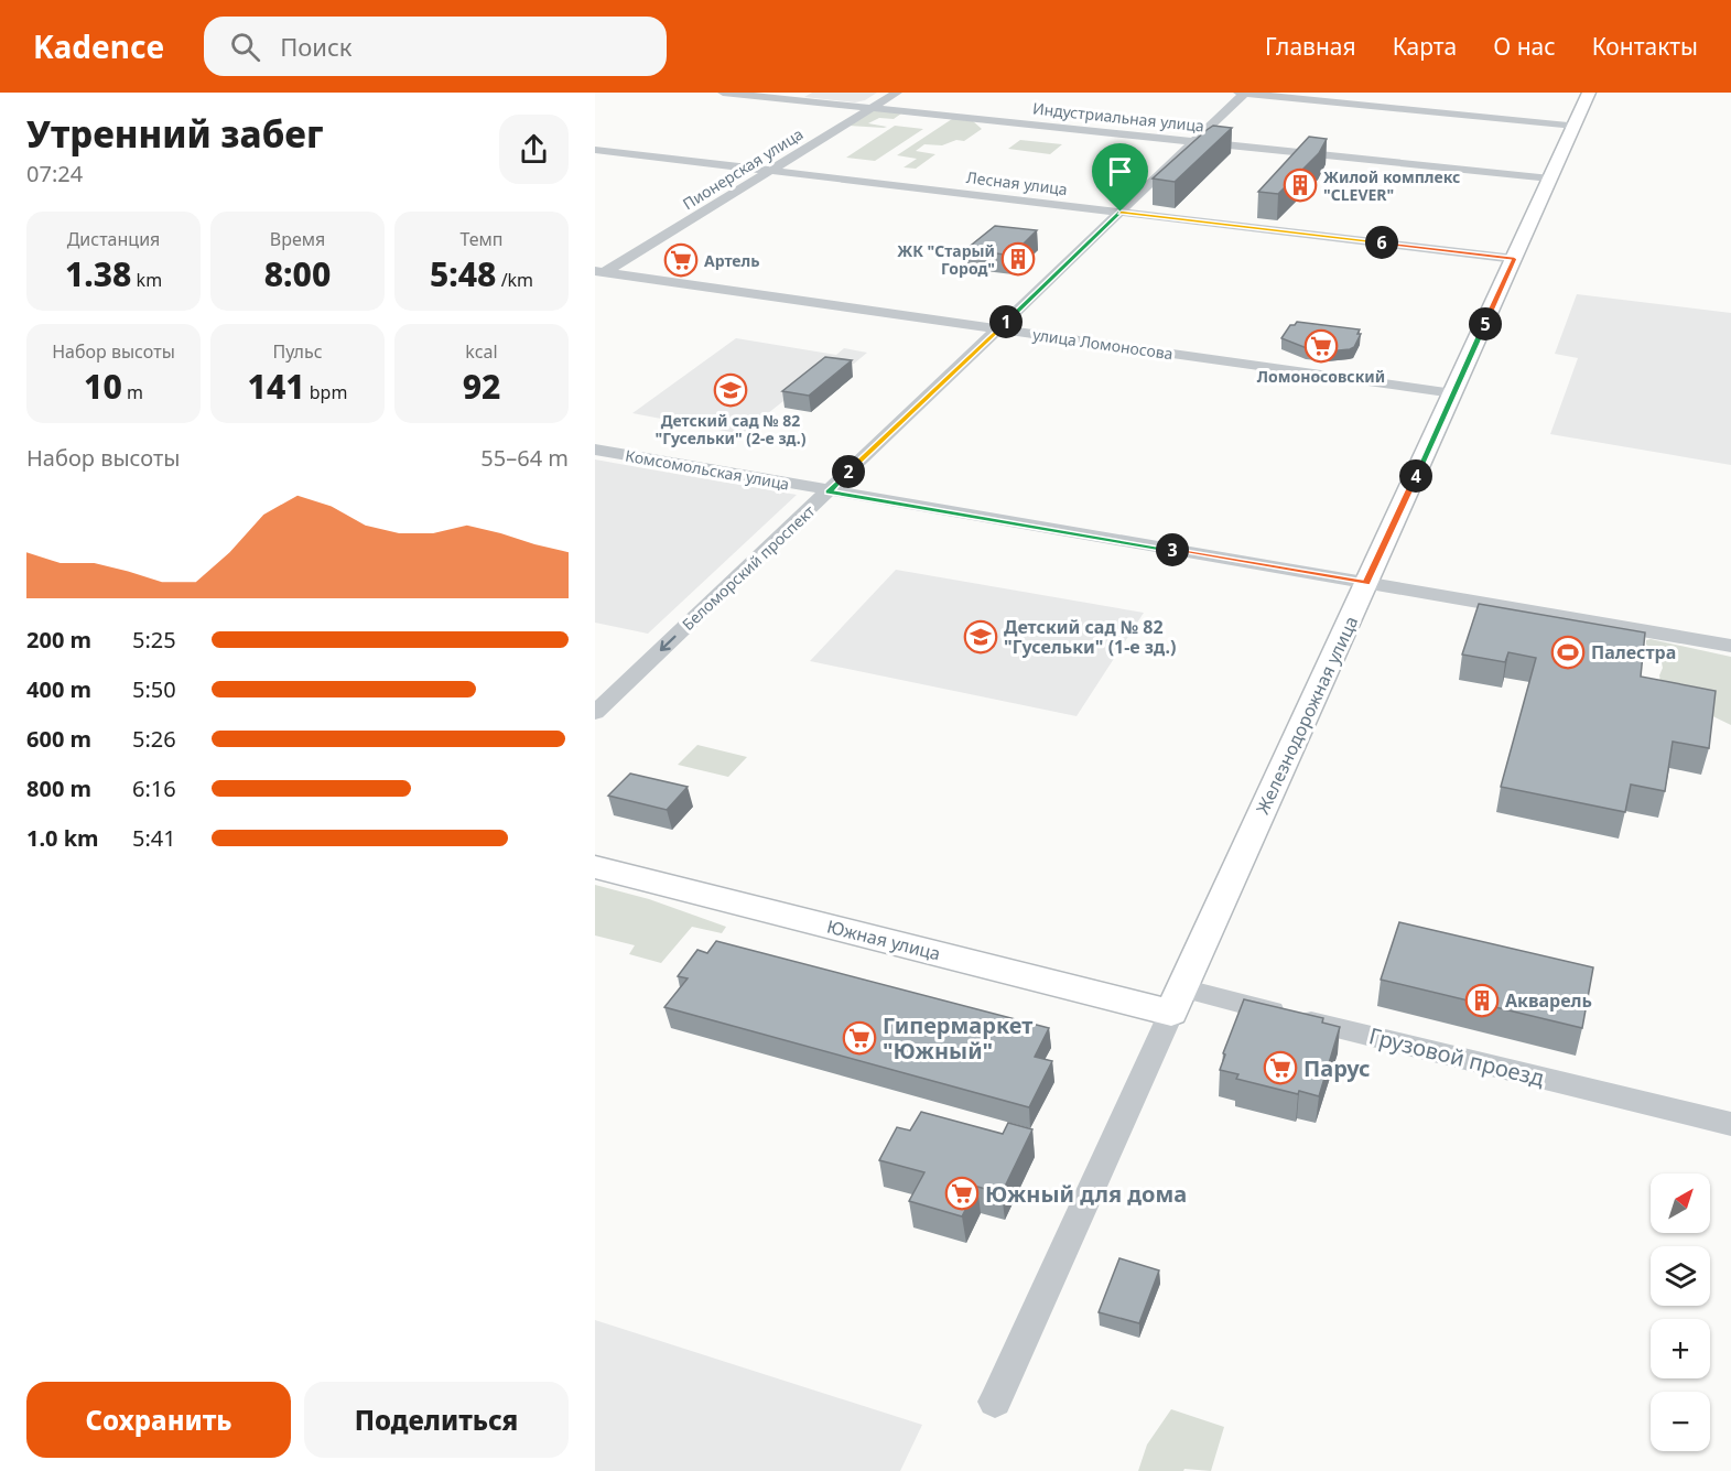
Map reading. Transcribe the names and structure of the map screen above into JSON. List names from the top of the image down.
{
  "streets": {
    "main road": ["Железнодорожная улица", "Южная улица"],
    "street": [
      "Индустриальная улица",
      "Пионерская улица",
      "Лесная улица",
      "улица Ломоносова",
      "Комсомольская улица",
      "Беломорский проспект",
      "Грузовой проезд"
    ]
  },
  "crossings": [
    ["Индустриальная улица", "Пионерская улица"],
    ["Индустриальная улица", "Беломорский проспект"],
    ["Индустриальная улица", "Железнодорожная улица"],
    ["Пионерская улица", "Лесная улица"],
    ["Пионерская улица", "улица Ломоносова"],
    ["Лесная улица", "Беломорский проспект"],
    ["Лесная улица", "Железнодорожная улица"],
    ["улица Ломоносова", "Беломорский проспект"],
    ["улица Ломоносова", "Железнодорожная улица"],
    ["Комсомольская улица", "Беломорский проспект"],
    ["Комсомольская улица", "Железнодорожная улица"],
    ["Железнодорожная улица", "Южная улица"],
    ["Железнодорожная улица", "Грузовой проезд"],
    ["Южная улица", "Грузовой проезд"]
  ],
  "one_way": ["Беломорский проспект"],
  "places": {
    "building": ["Жилой комплекс \"СLEVER\"", "ЖК \"Старый Город\"", "Акварель"],
    "supermarket": [
      "Артель",
      "Ломоносовский",
      "Гипермаркет \"Южный\"",
      "Парус",
      "Южный для дома"
    ],
    "school or university": ["Детский сад № 82 \"Гусельки\" (2-е зд.)", "Детский сад № 82 \"Гусельки\" (1-е зд.)"],
    "sports": ["Палестра"]
  },
  "north": "top right",
  "page": {
    "header": "Kadence",
    "search": "Поиск",
    "nav": [
      "Главная",
      "Карта",
      "О нас",
      "Контакты"
    ],
    "heading": ["Утренний забег", "07:24"],
    "stats": [
      ["Дистанция", "1.38 km"],
      ["Время", "8:00"],
      ["Темп", "5:48 /km"],
      ["Набор высоты", "10 m"],
      ["Пульс", "141 bpm"],
      ["kcal", "92"]
    ],
    "pins": [
      "6",
      "1",
      "5",
      "2",
      "4",
      "3"
    ],
    "chart": ["Набор высоты", "55–64 m"],
    "list": [
      {
        "name": "200 m",
        "note": "5:25"
      },
      {
        "name": "400 m",
        "note": "5:50"
      },
      {
        "name": "600 m",
        "note": "5:26"
      },
      {
        "name": "800 m",
        "note": "6:16"
      },
      {
        "name": "1.0 km",
        "note": "5:41"
      }
    ],
    "map_buttons": ["+", "−"],
    "buttons": ["Сохранить", "Поделиться"]
  }
}
